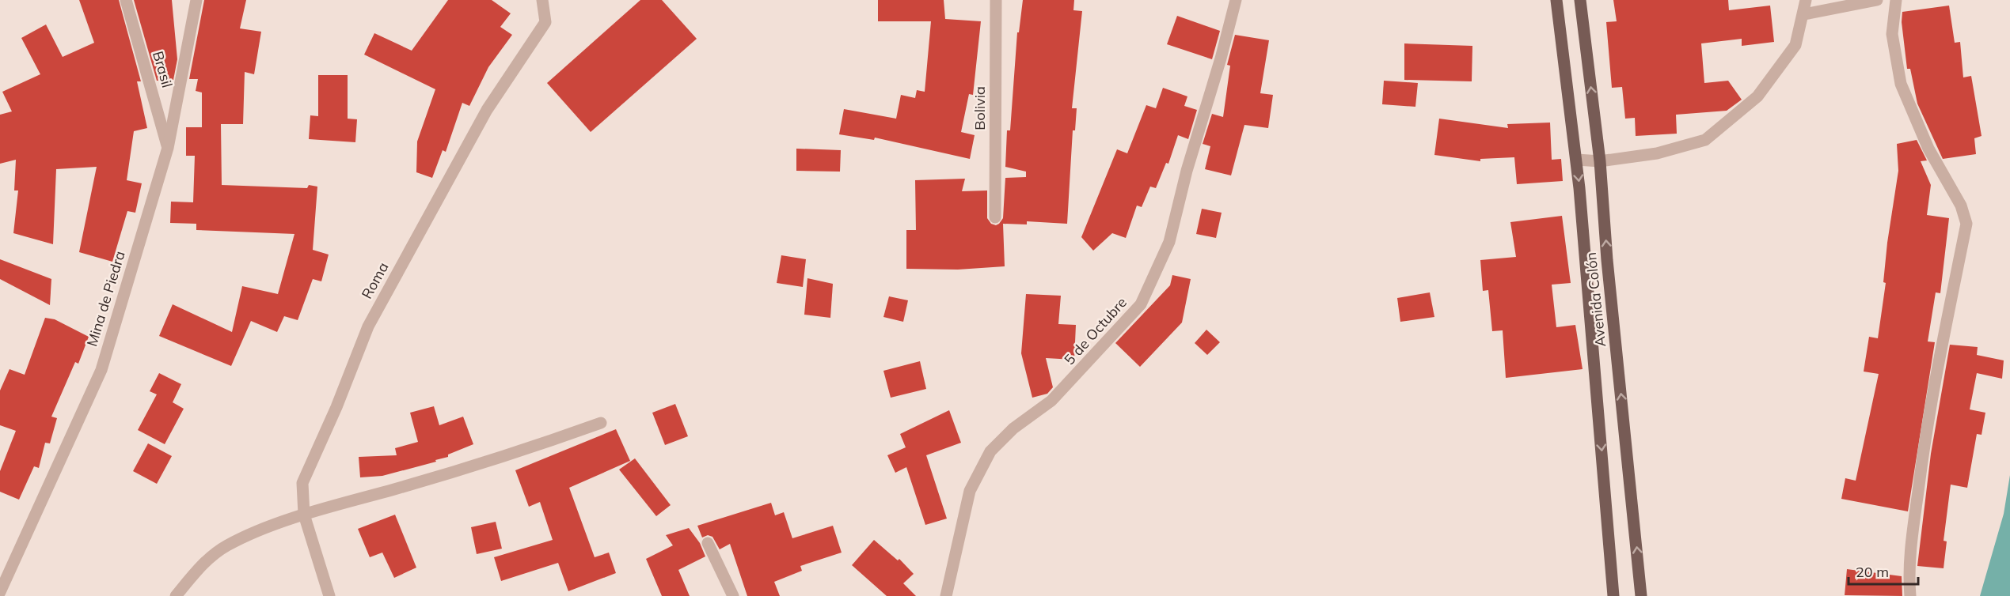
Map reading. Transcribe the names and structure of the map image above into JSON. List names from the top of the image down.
{
  "streets": {
    "main road": ["Avenida Colón"],
    "street": [
      "Brasil",
      "Bolivia",
      "Roma",
      "Mina de Piedra",
      "5 de Octubre"
    ]
  },
  "crossings": [
    ["Brasil", "Mina de Piedra"]
  ],
  "scale_bar": "20 m"
}
